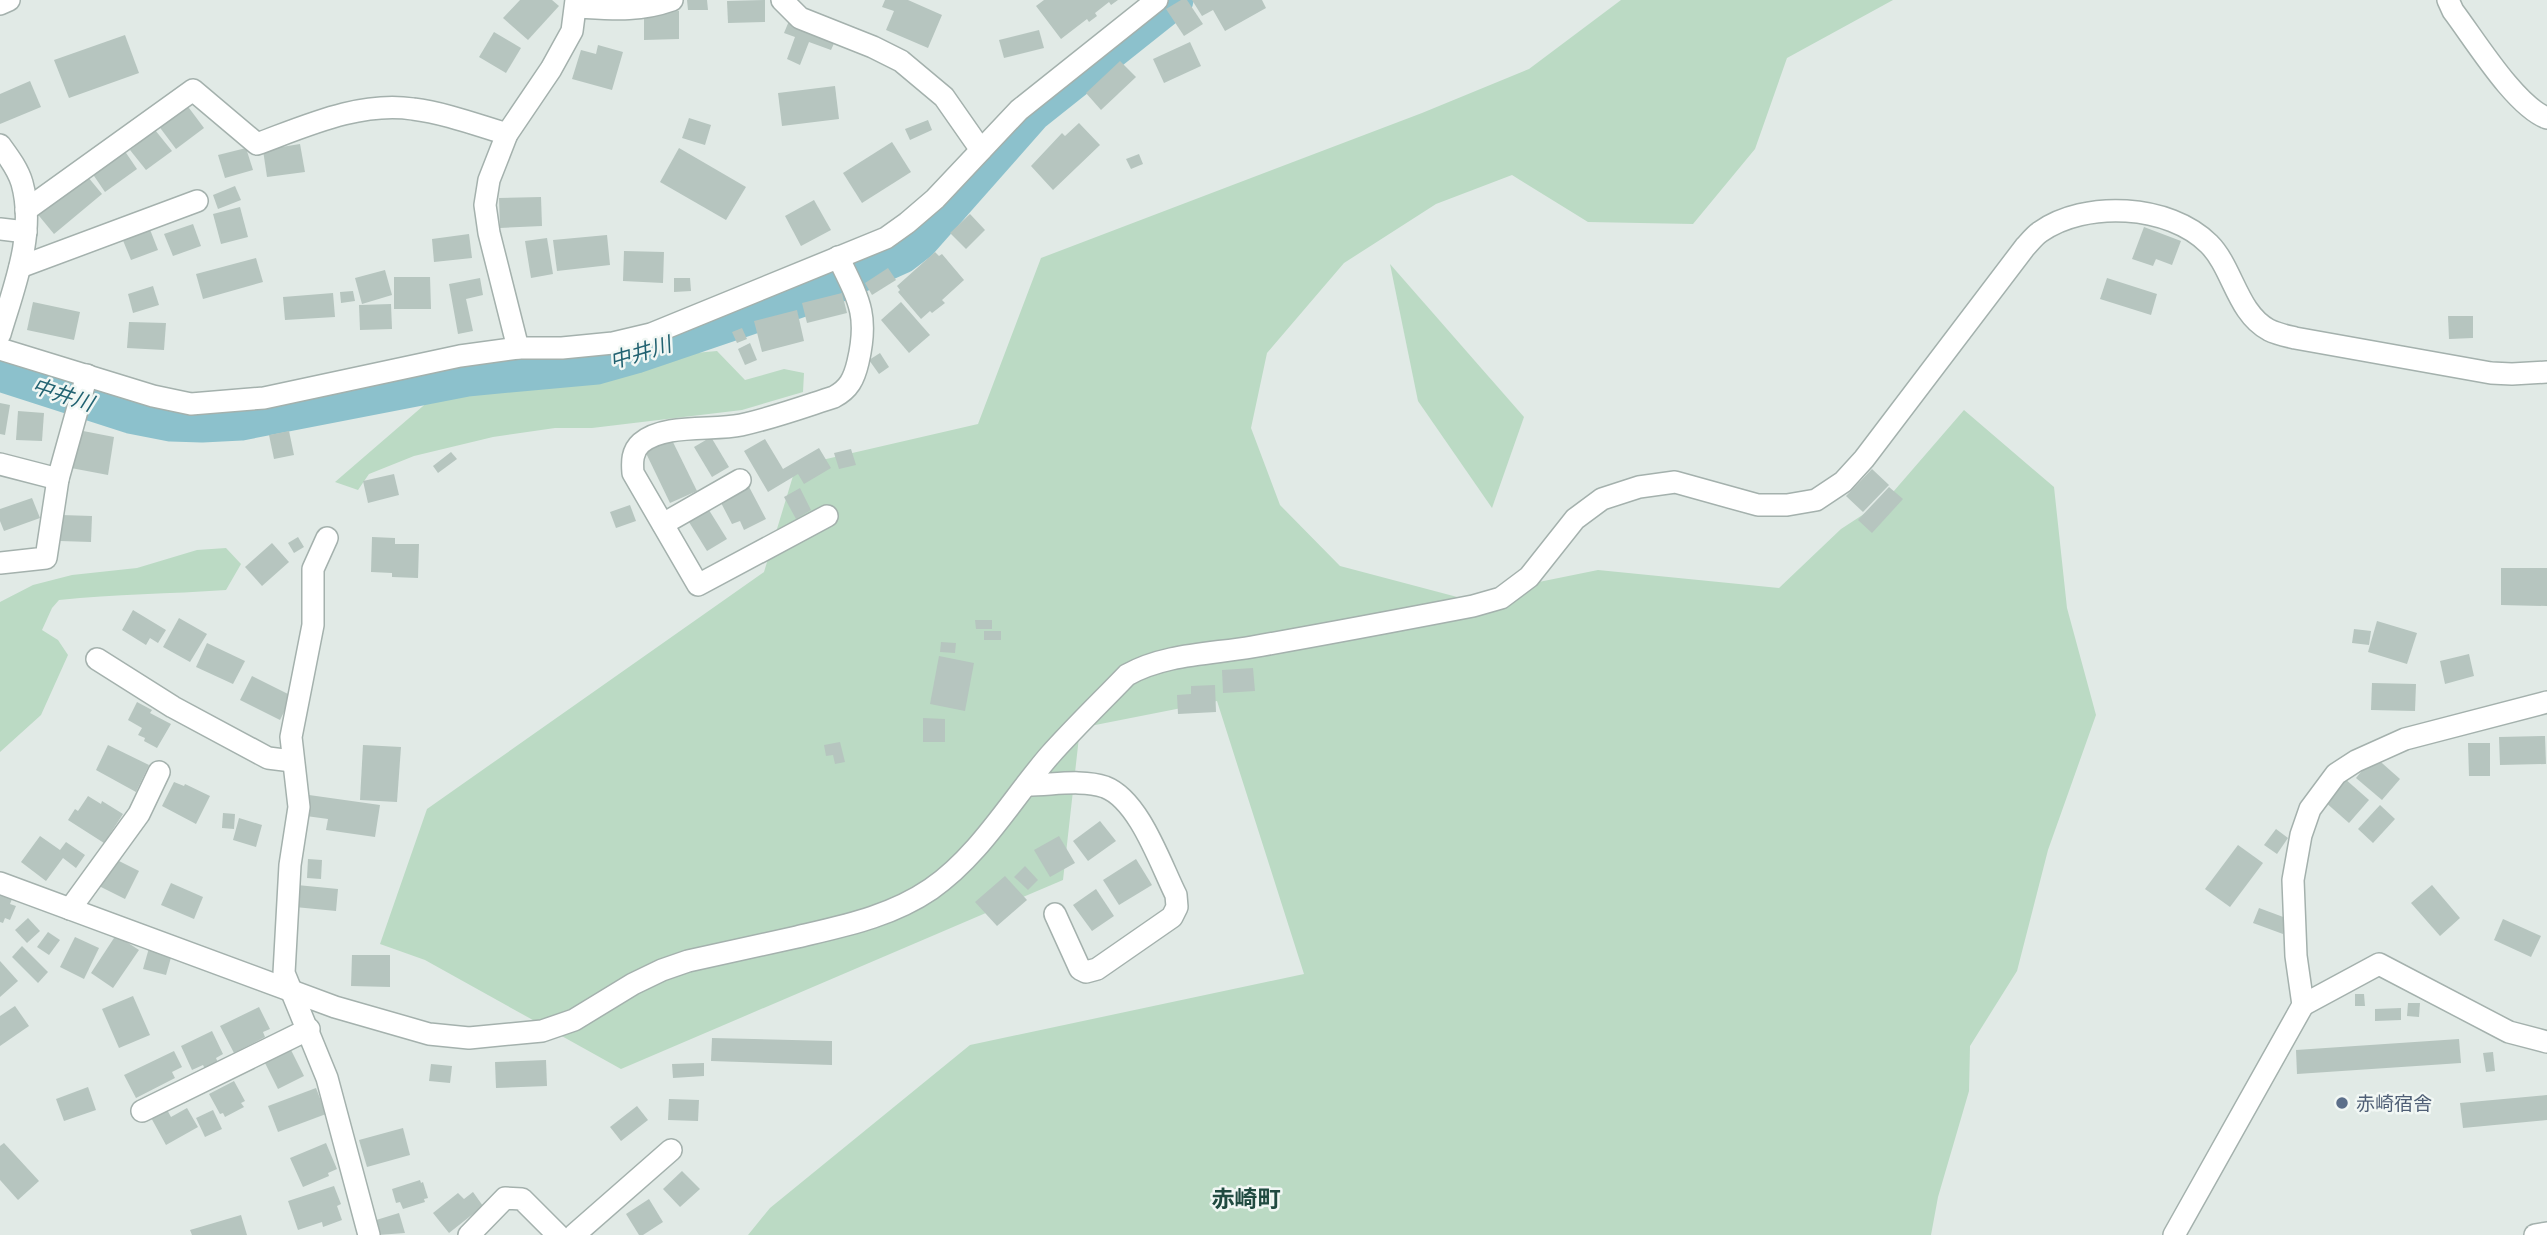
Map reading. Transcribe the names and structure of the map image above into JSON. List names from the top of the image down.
{
  "districts": ["赤崎町"],
  "water": ["中井川"],
  "places": ["赤崎宿舎"]
}
